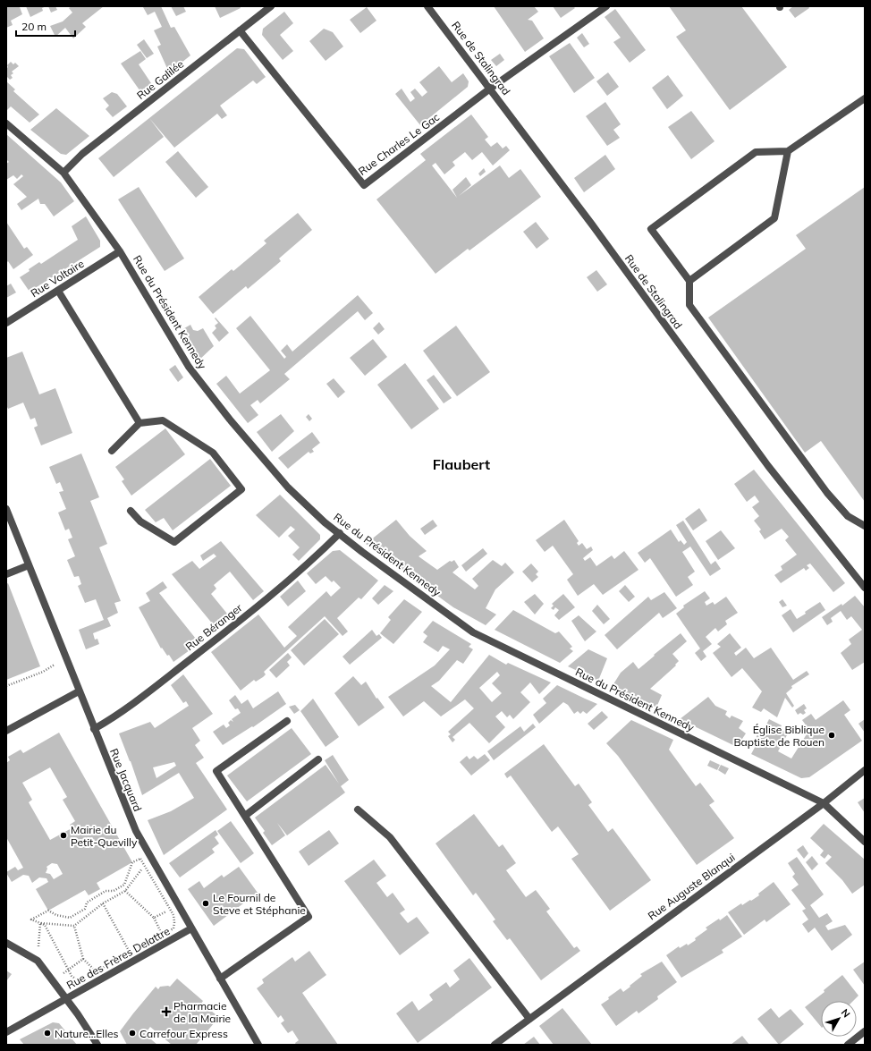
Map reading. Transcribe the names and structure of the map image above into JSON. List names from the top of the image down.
{
  "streets": {
    "street": [
      "Rue de Stalingrad",
      "Rue Galilée",
      "Rue Charles Le Gac",
      "Rue Voltaire",
      "Rue du Président Kennedy",
      "Rue Béranger",
      "Rue Jacquard",
      "Rue Auguste Blanqui",
      "Rue des Frères Delattre"
    ]
  },
  "crossings": [
    ["Rue de Stalingrad", "Rue Charles Le Gac"],
    ["Rue Galilée", "Rue Charles Le Gac"],
    ["Rue Galilée", "Rue du Président Kennedy"],
    ["Rue Voltaire", "Rue du Président Kennedy"],
    ["Rue du Président Kennedy", "Rue Béranger"],
    ["Rue du Président Kennedy", "Rue Auguste Blanqui"],
    ["Rue Béranger", "Rue Jacquard"],
    ["Rue Jacquard", "Rue des Frères Delattre"]
  ],
  "districts": ["Flaubert"],
  "places": {
    "other": [
      "Église Biblique Baptiste de Rouen",
      "Mairie du Petit-Quevilly",
      "Le Fournil de Steve et Stéphanie",
      "Nature...Elles",
      "Carrefour Express"
    ],
    "health": ["Pharmacie de la Mairie"]
  },
  "scale_bar": "20 m",
  "north": "top right"
}
